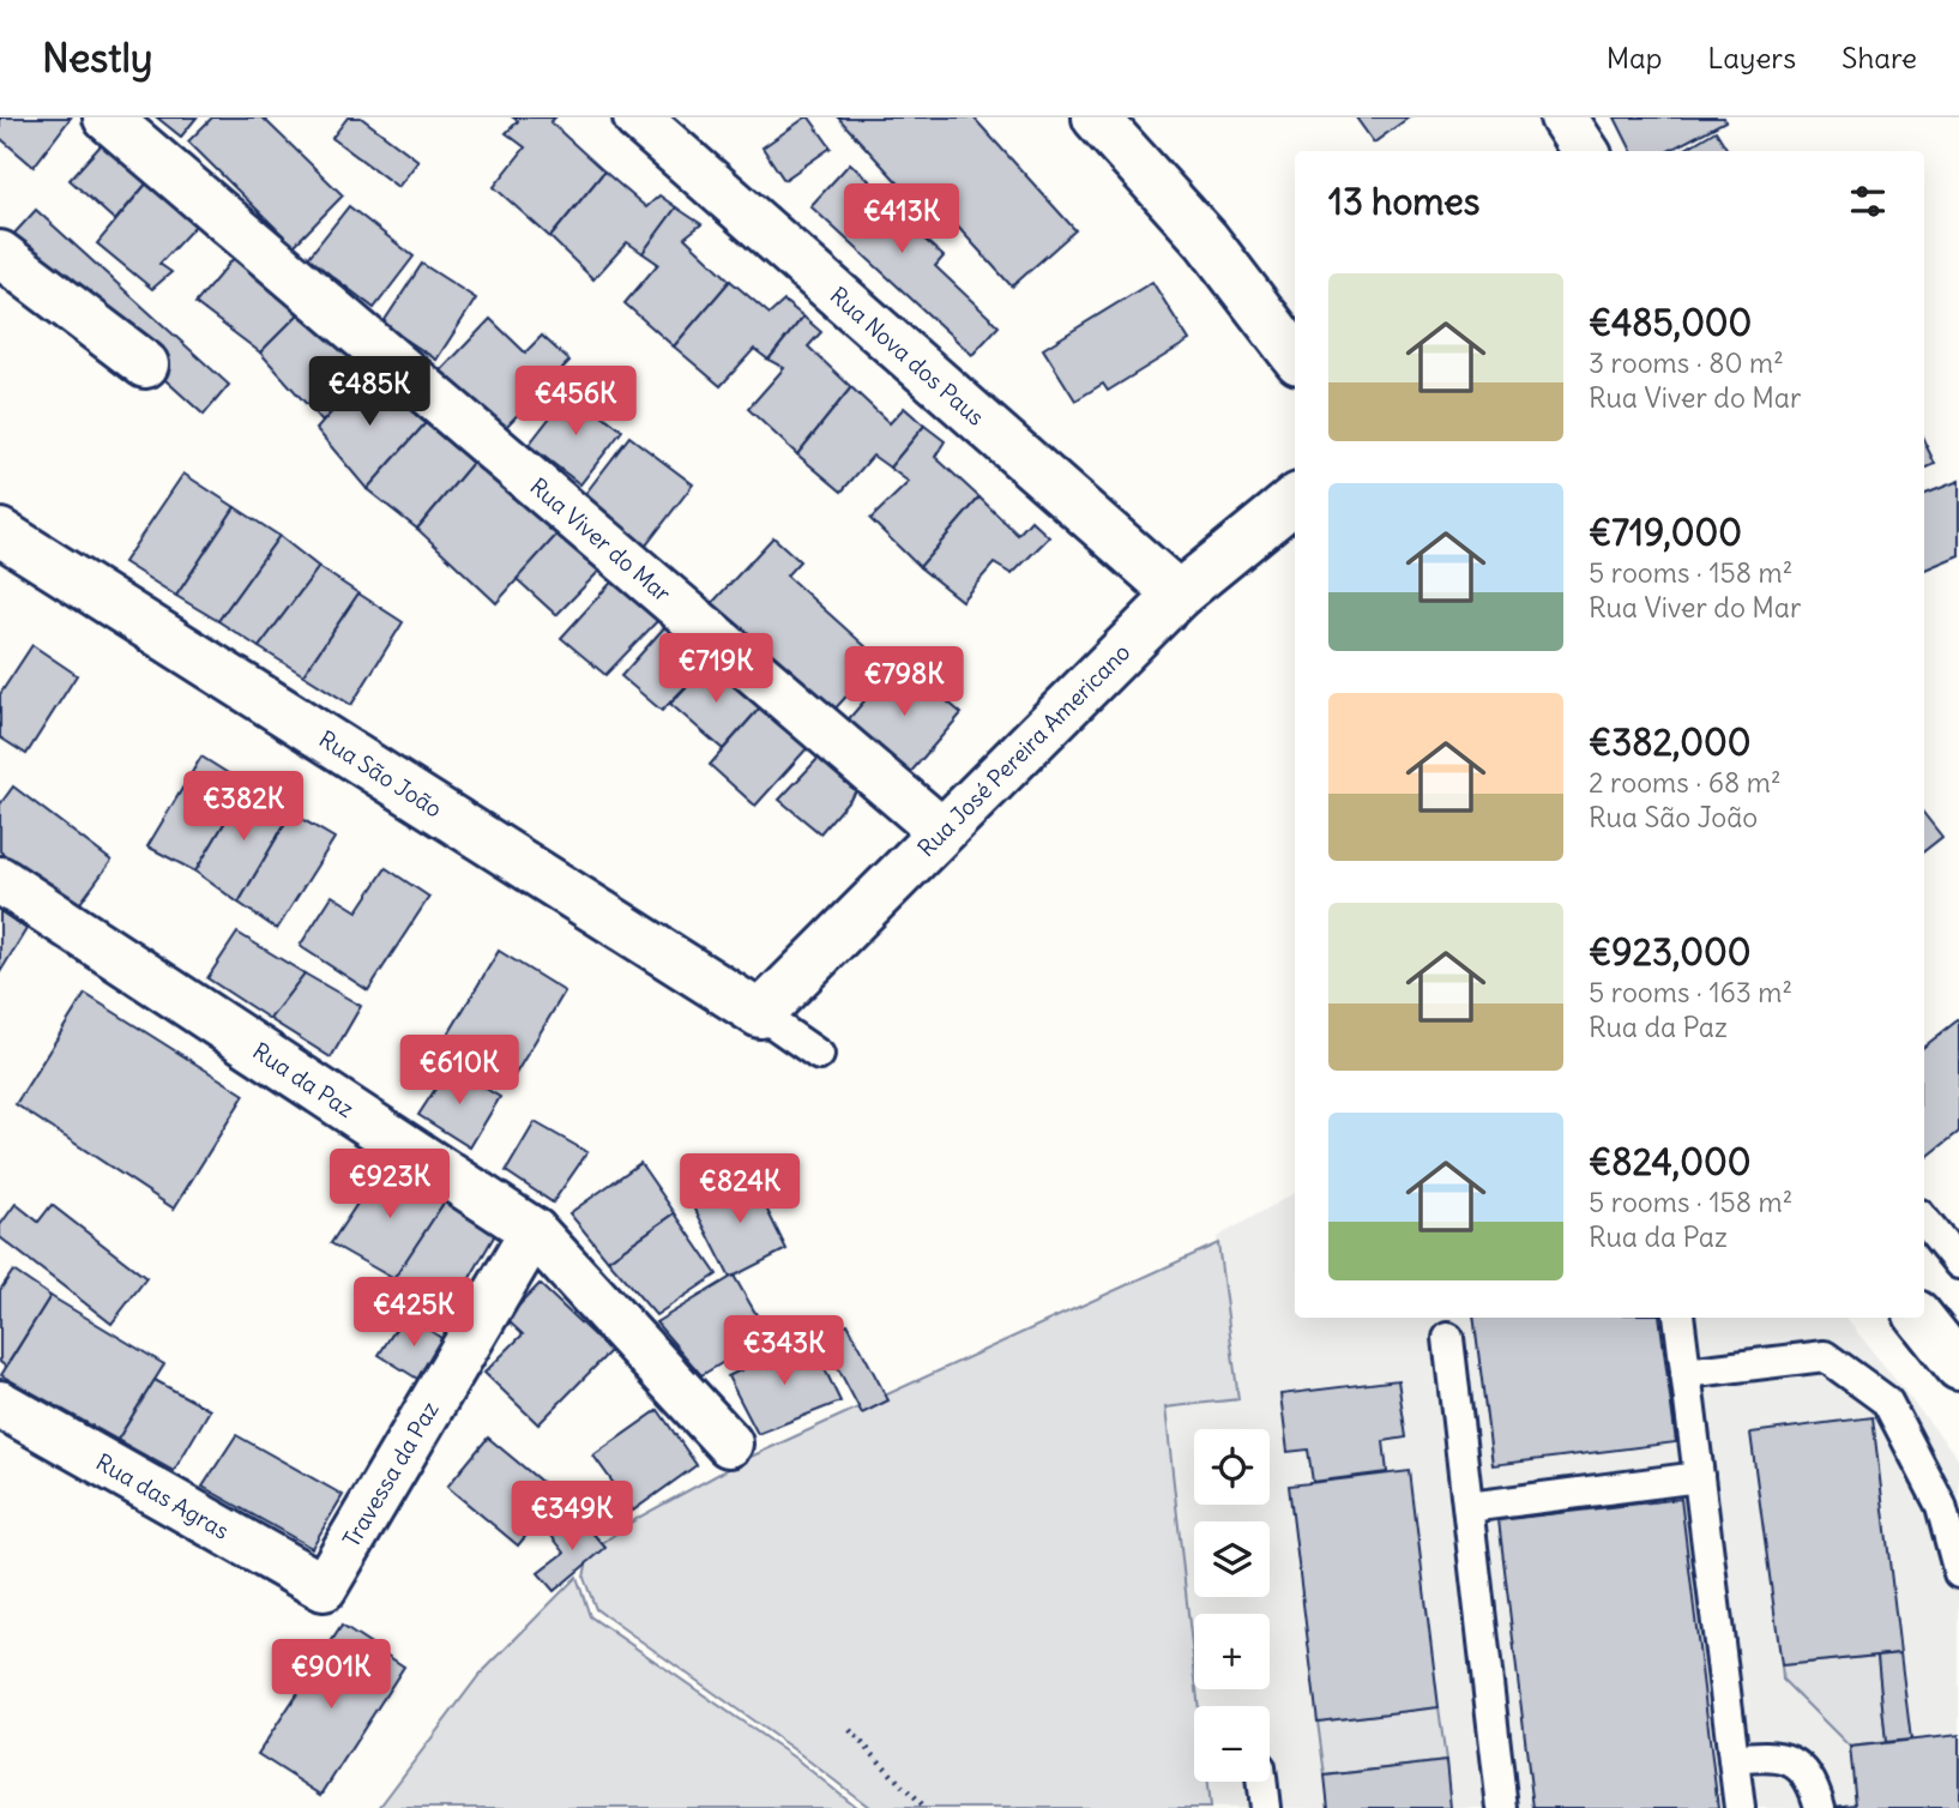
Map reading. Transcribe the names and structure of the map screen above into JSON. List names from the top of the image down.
{
  "streets": {
    "street": [
      "Rua Nova dos Paus",
      "Rua Viver do Mar",
      "Rua José Pereira Americano",
      "Rua São João",
      "Rua da Paz",
      "Travessa da Paz",
      "Rua das Agras"
    ]
  },
  "crossings": [
    ["Rua Nova dos Paus", "Rua José Pereira Americano"],
    ["Rua Viver do Mar", "Rua José Pereira Americano"],
    ["Rua José Pereira Americano", "Rua São João"],
    ["Rua da Paz", "Travessa da Paz"],
    ["Travessa da Paz", "Rua das Agras"]
  ],
  "page": {
    "header": "Nestly",
    "nav": ["Map", "Layers", "Share"],
    "heading": "13 homes",
    "price": [
      "€413K",
      "€485K",
      "€456K",
      "€719K",
      "€798K",
      "€382K",
      "€610K",
      "€923K",
      "€824K",
      "€425K",
      "€343K",
      "€349K",
      "€901K"
    ],
    "list": [
      {
        "name": "€485,000",
        "note": "3 rooms · 80 m² · Rua Viver do Mar"
      },
      {
        "name": "€719,000",
        "note": "5 rooms · 158 m² · Rua Viver do Mar"
      },
      {
        "name": "€382,000",
        "note": "2 rooms · 68 m² · Rua São João"
      },
      {
        "name": "€923,000",
        "note": "5 rooms · 163 m² · Rua da Paz"
      },
      {
        "name": "€824,000",
        "note": "5 rooms · 158 m² · Rua da Paz"
      }
    ],
    "map_buttons": ["+", "−"]
  }
}
